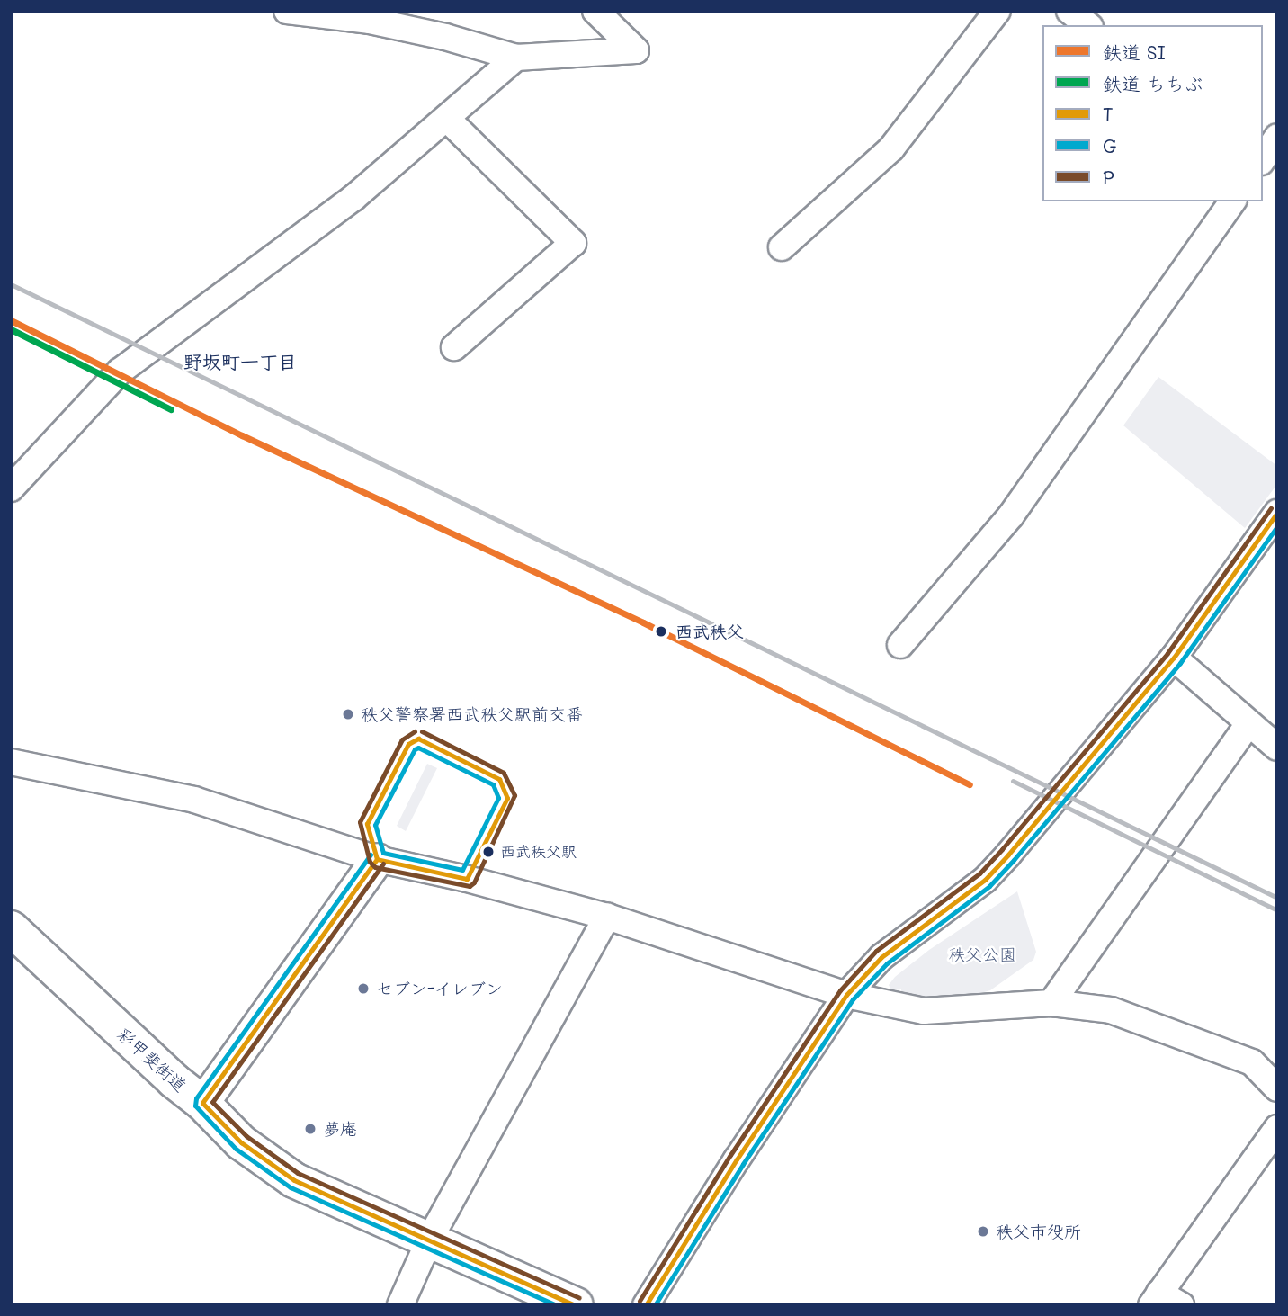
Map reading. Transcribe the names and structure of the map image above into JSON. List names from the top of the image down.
{
  "streets": {
    "highway": ["彩甲斐街道"]
  },
  "districts": ["野坂町一丁目"],
  "parks": ["秩父公園"],
  "places": [
    "西武秩父",
    "秩父警察署西武秩父駅前交番",
    "西武秩父駅",
    "セブン-イレブン",
    "夢庵",
    "秩父市役所"
  ],
  "lines": [
    "rail line SI",
    "rail line ちちぶ",
    "transit line P",
    "transit line T",
    "transit line G"
  ],
  "legend": [
    "鉄道 SI",
    "鉄道 ちちぶ",
    "T",
    "G",
    "P"
  ]
}
